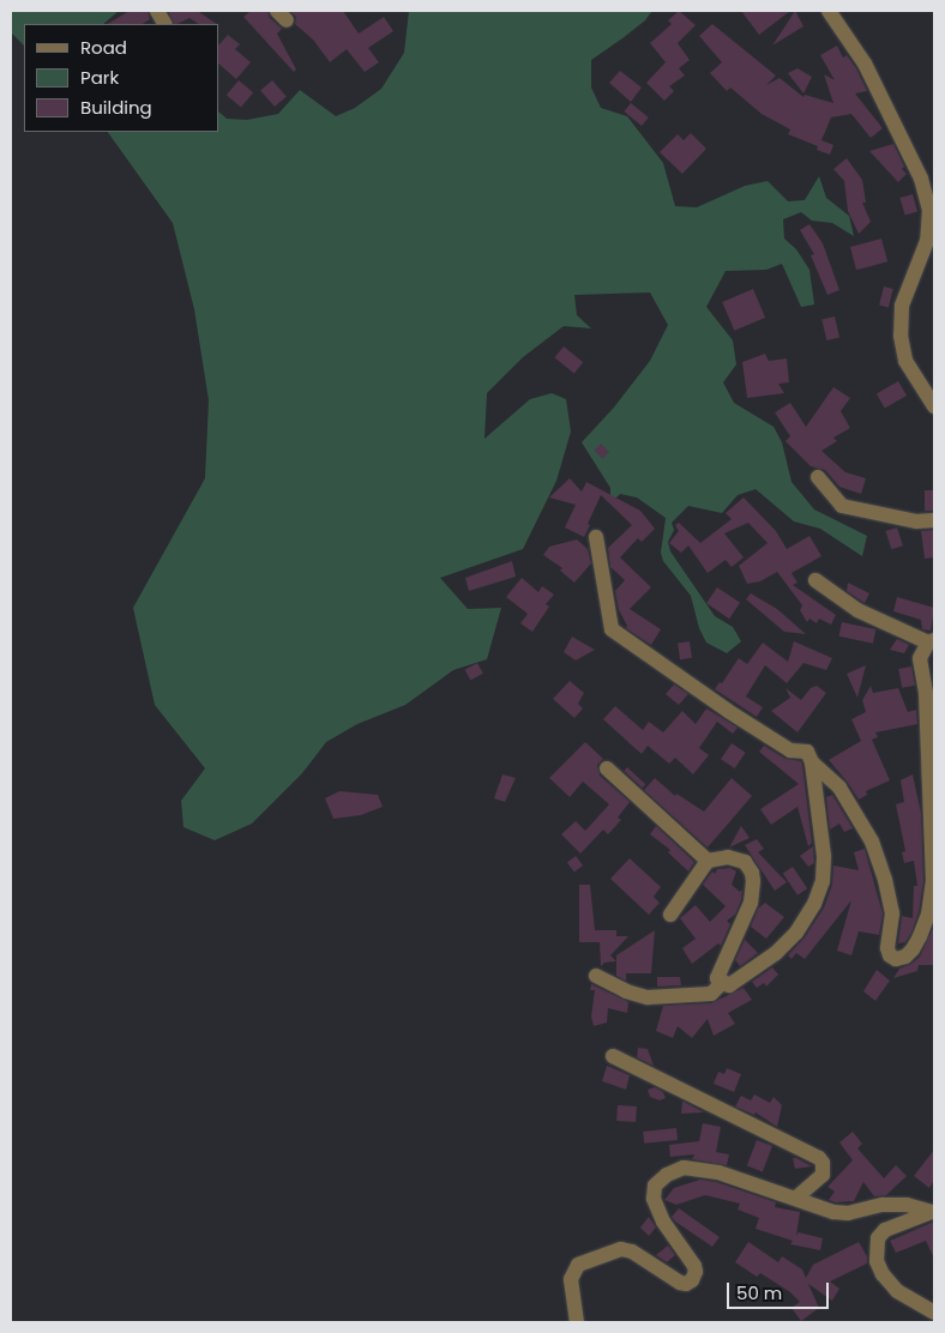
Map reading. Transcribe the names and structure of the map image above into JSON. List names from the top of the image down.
{
  "legend": ["Road", "Park", "Building"],
  "scale_bar": "50 m"
}
